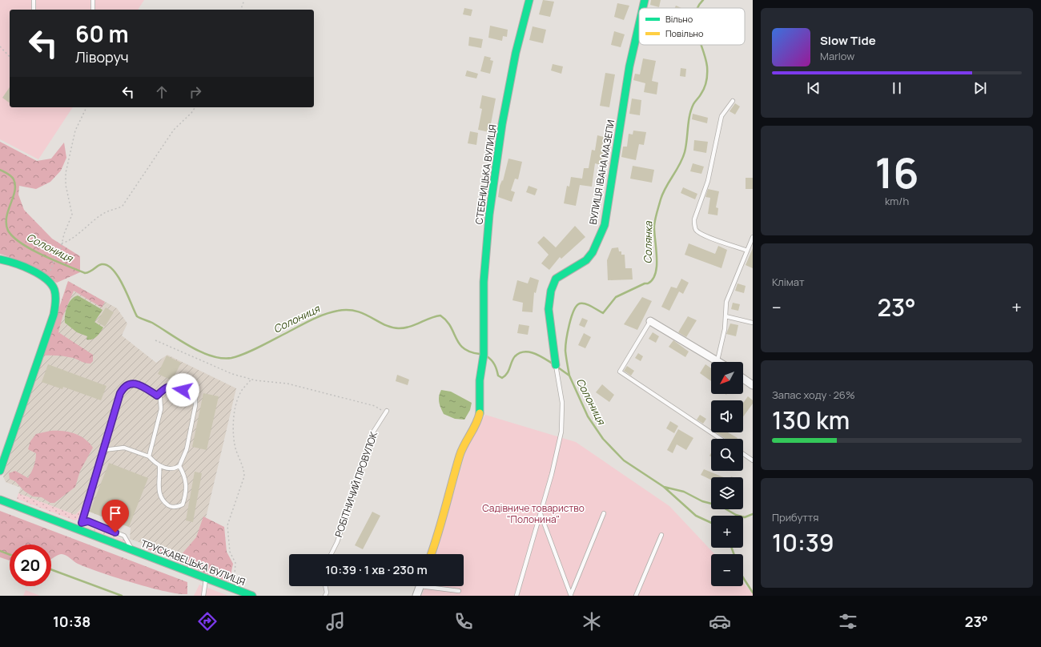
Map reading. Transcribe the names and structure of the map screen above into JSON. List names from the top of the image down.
{
  "streets": {
    "street": ["ВУЛИЦЯ ІВАНА МАЗЕПИ", "СТЕБНИЦЬКА ВУЛИЦЯ", "ТРУСКАВЕЦЬКА ВУЛИЦЯ"],
    "lane": ["РОБІТНИЧИЙ ПРОВУЛОК"]
  },
  "water": ["Солянка", "Солониця"],
  "parks": ["Садівниче товариство \"Полонина\""],
  "legend": ["Вільно", "Повільно"],
  "north": "bottom left",
  "page": {
    "turn": ["60 m", "Ліворуч"],
    "song": ["Slow Tide", "Marlow"],
    "tile": [
      ["16", "km/h"],
      "Клімат",
      ["Запас ходу · 26%", "130 km"],
      ["Прибуття", "10:39"]
    ],
    "heat": ["−", "23°", "+"],
    "map_buttons": ["+", "−"],
    "limit": "20",
    "trip": "10:39 · 1 хв · 230 m",
    "tabs": ["10:38", "23°"]
  }
}
